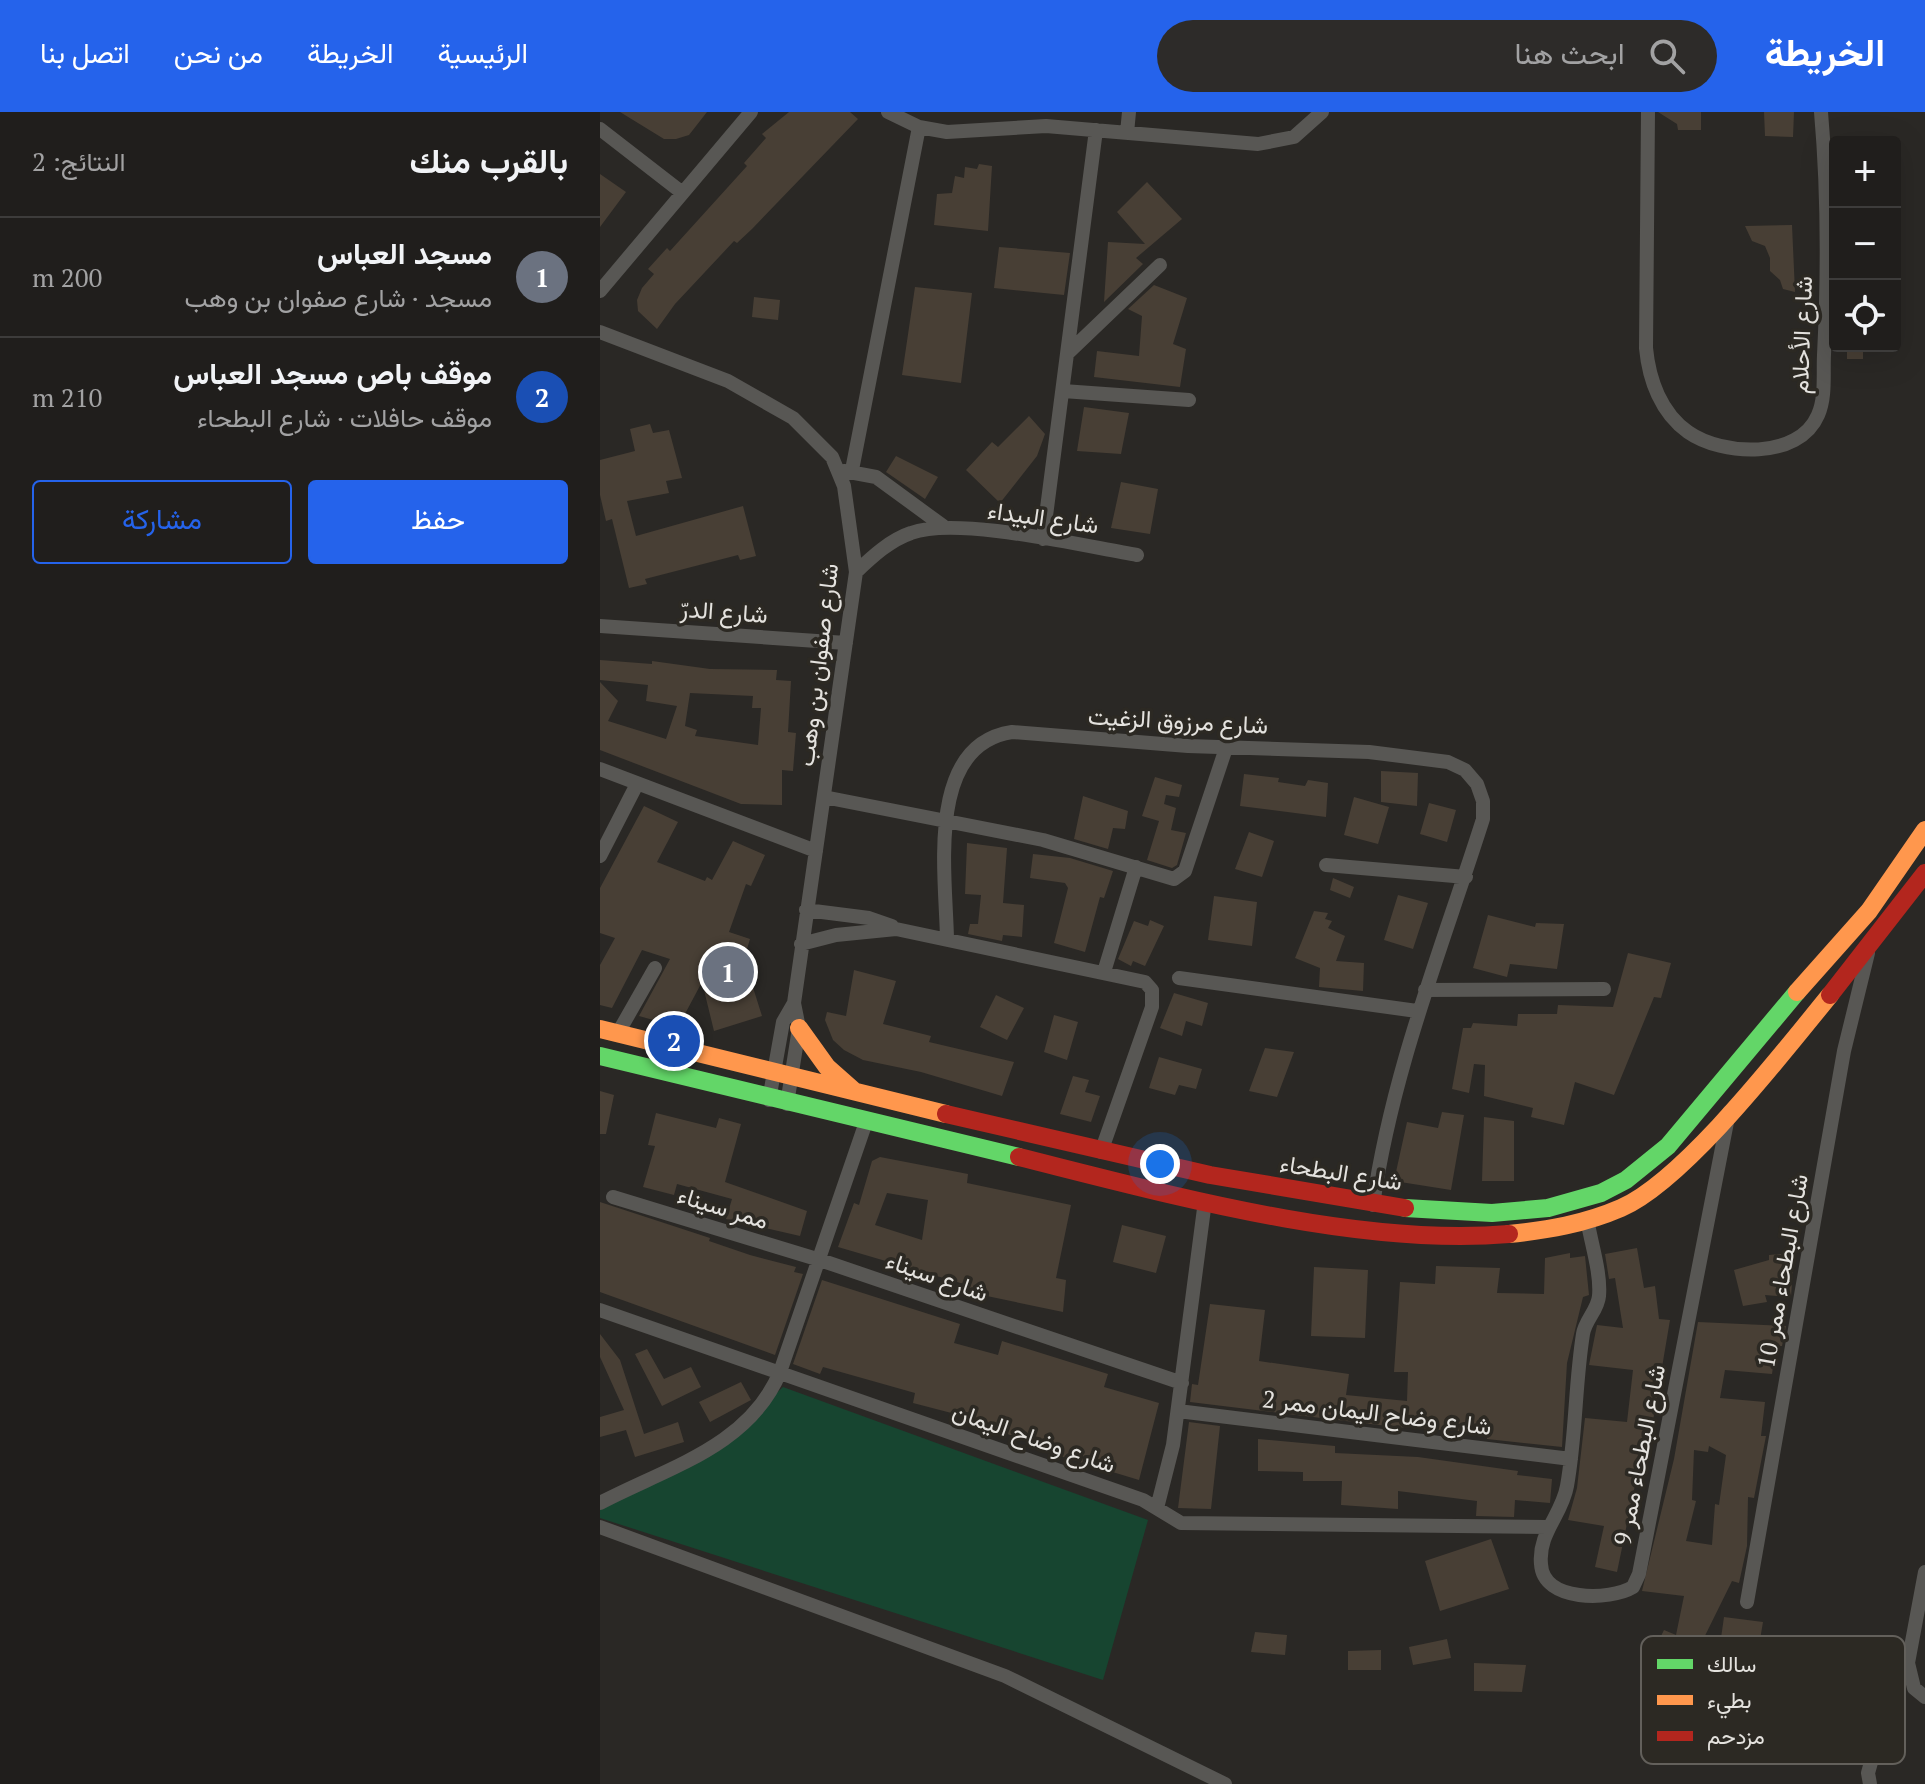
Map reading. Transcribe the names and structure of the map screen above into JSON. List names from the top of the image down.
{
  "streets": {
    "street": [
      "شارع الأحلام",
      "شارع البيداء",
      "شارع الدرّ",
      "شارع صفوان بن وهب",
      "شارع مرزوق الزغيت",
      "شارع البطحاء",
      "ممر سيناء",
      "شارع البطحاء ممر 10",
      "شارع سيناء",
      "شارع وضاح اليمان ممر 2",
      "شارع وضاح اليمان",
      "شارع البطحاء ممر 9"
    ]
  },
  "crossings": [
    ["شارع البيداء", "شارع صفوان بن وهب"],
    ["شارع الدرّ", "شارع صفوان بن وهب"],
    ["شارع صفوان بن وهب", "شارع البطحاء"],
    ["شارع مرزوق الزغيت", "شارع البطحاء"],
    ["شارع البطحاء", "شارع البطحاء ممر 10"],
    ["شارع البطحاء", "شارع البطحاء ممر 9"],
    ["ممر سيناء", "شارع سيناء"],
    ["شارع وضاح اليمان ممر 2", "شارع البطحاء ممر 9"],
    ["شارع وضاح اليمان", "شارع البطحاء ممر 9"]
  ],
  "legend": ["سالك", "بطيء", "مزدحم"],
  "page": {
    "header": "الخريطة",
    "search": "ابحث هنا",
    "nav": [
      "الرئيسية",
      "الخريطة",
      "من نحن",
      "اتصل بنا"
    ],
    "heading": ["بالقرب منك", "النتائج: 2"],
    "map_buttons": ["+", "−"],
    "list": [
      {
        "mark": "1",
        "name": "مسجد العباس",
        "note": "مسجد · شارع صفوان بن وهب",
        "value": "200 m"
      },
      {
        "mark": "2",
        "name": "موقف باص مسجد العباس",
        "note": "موقف حافلات · شارع البطحاء",
        "value": "210 m"
      }
    ],
    "buttons": ["حفظ", "مشاركة"],
    "pins": ["1", "2"]
  }
}
